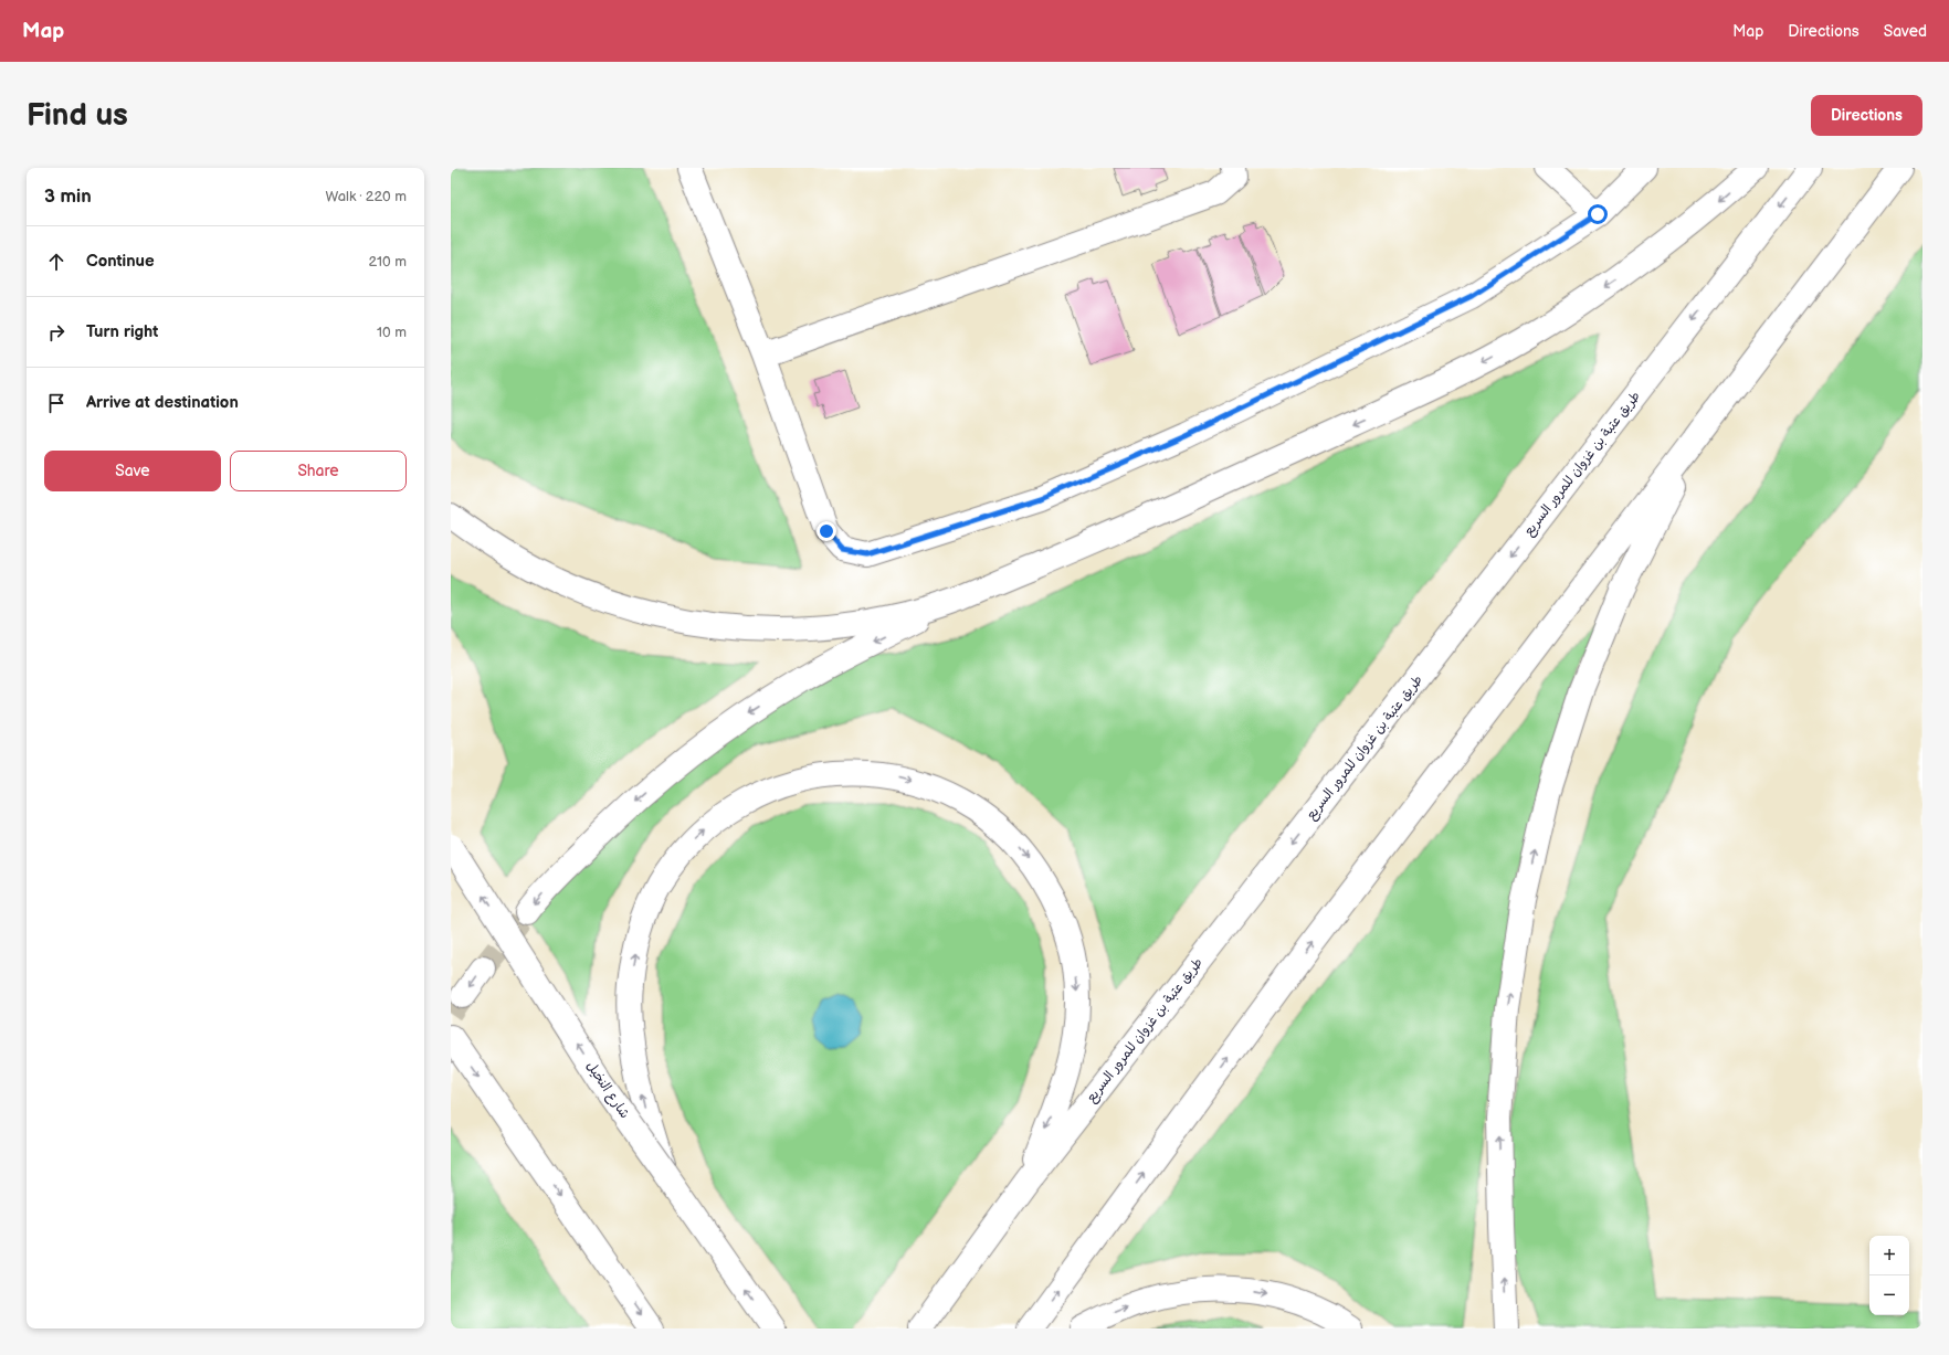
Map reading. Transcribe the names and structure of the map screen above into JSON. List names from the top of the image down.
{
  "streets": {
    "main road": ["طريق عتبة بن غزوان للمرور السريع", "شارع النخيل"]
  },
  "page": {
    "header": "Map",
    "nav": ["Map", "Directions", "Saved"],
    "buttons": [
      "Directions",
      ["Save", "Share"]
    ],
    "title": "Find us",
    "heading": ["3 min", "Walk · 220 m"],
    "list": [
      ["Continue", "210 m"],
      ["Turn right", "10 m"],
      "Arrive at destination"
    ],
    "map_buttons": ["+", "−"]
  }
}
